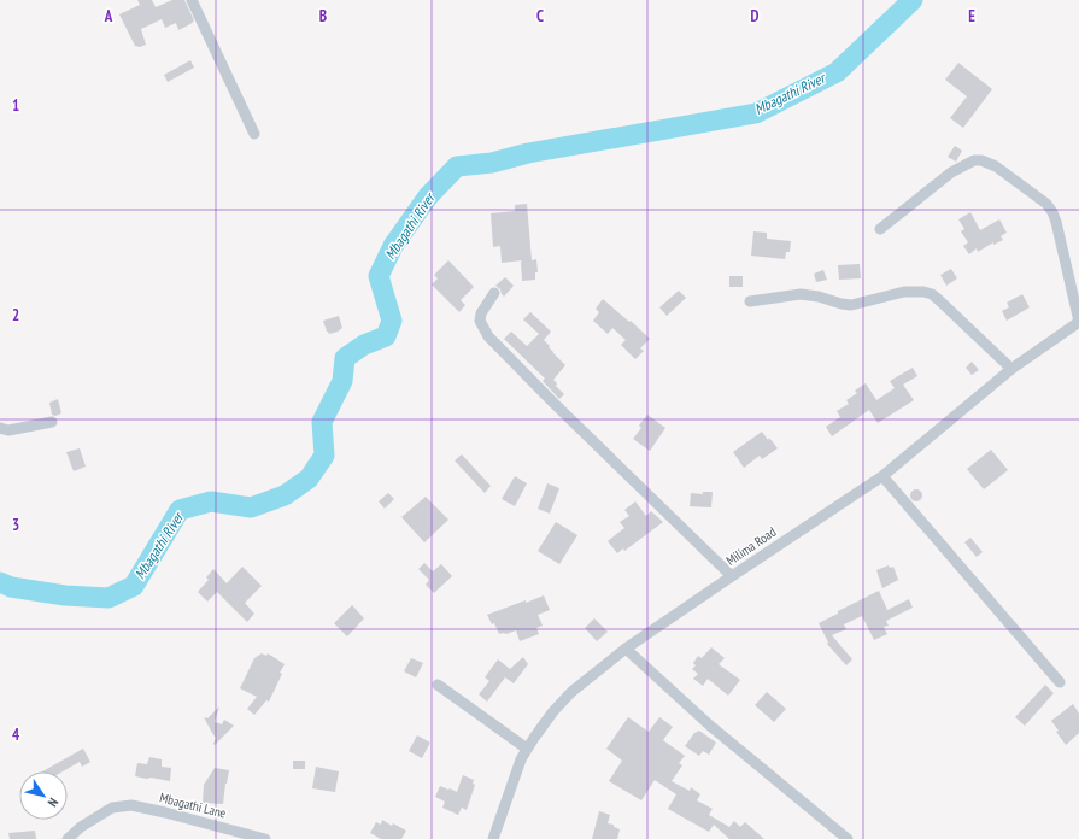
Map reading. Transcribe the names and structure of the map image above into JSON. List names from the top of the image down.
{
  "streets": {
    "street": ["Milima Road", "Mbagathi Lane"]
  },
  "water": ["Mbagathi River"],
  "north": "bottom right",
  "grid": {
    "columns": [
      "A",
      "B",
      "C",
      "D",
      "E"
    ],
    "rows": [
      "1",
      "2",
      "3",
      "4"
    ]
  }
}
